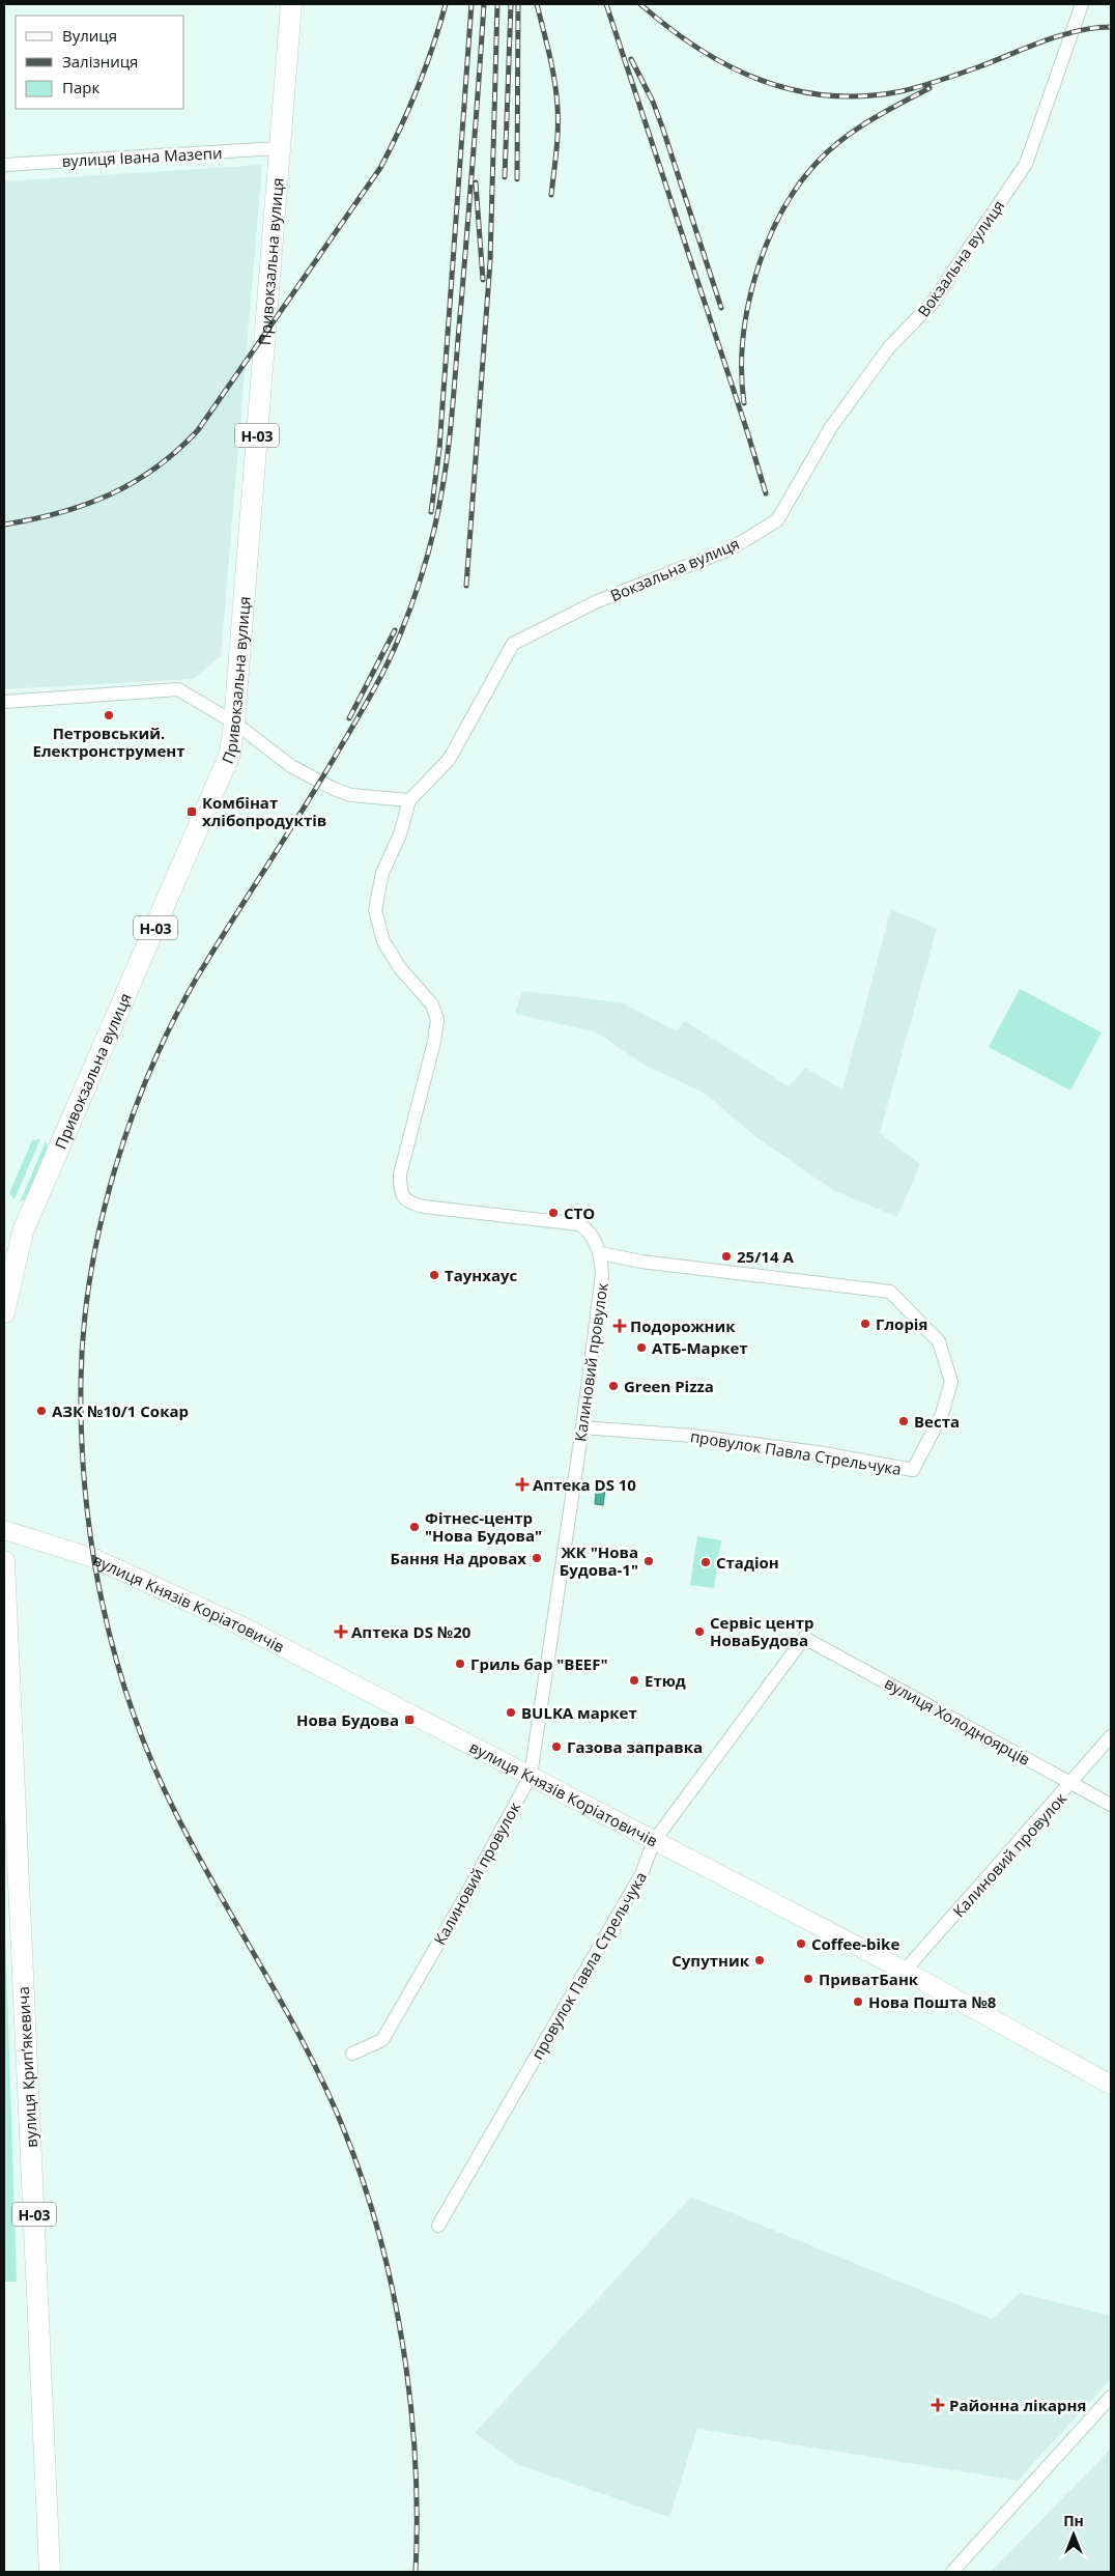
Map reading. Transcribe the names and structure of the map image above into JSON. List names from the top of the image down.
{
  "streets": {
    "main road": [
      "Привокзальна вулиця",
      "Н-03",
      "вулиця Князів Коріатовичів",
      "вулиця Крипʼякевича"
    ],
    "street": [
      "вулиця Івана Мазепи",
      "Вокзальна вулиця",
      "Калиновий провулок",
      "провулок Павла Стрельчука",
      "вулиця Холодноярців"
    ]
  },
  "crossings": [
    ["вулиця Івана Мазепи", "Привокзальна вулиця"],
    ["Вокзальна вулиця", "Калиновий провулок"],
    ["Калиновий провулок", "провулок Павла Стрельчука"],
    ["Калиновий провулок", "вулиця Князів Коріатовичів"],
    ["Калиновий провулок", "вулиця Холодноярців"],
    ["провулок Павла Стрельчука", "вулиця Князів Коріатовичів"],
    ["провулок Павла Стрельчука", "вулиця Холодноярців"]
  ],
  "places": {
    "other": [
      "Петровський. Електронструмент",
      "СТО",
      "25/14 А",
      "Таунхаус",
      "Глорія",
      "АТБ-Маркет",
      "Green Pizza",
      "АЗК №10/1 Сокар",
      "Веста",
      "Фітнес-центр \"Нова Будова\"",
      "Бання На дровах",
      "ЖК \"Нова Будова-1\"",
      "Стадіон",
      "Сервіс центр НоваБудова",
      "Гриль бар \"BEEF\"",
      "Етюд",
      "BULKA маркет",
      "Газова заправка",
      "Coffee-bike",
      "Супутник",
      "ПриватБанк",
      "Нова Пошта №8"
    ],
    "transit": ["Комбінат хлібопродуктів", "Нова Будова"],
    "health": [
      "Подорожник",
      "Аптека DS 10",
      "Аптека DS №20",
      "Районна лікарня"
    ]
  },
  "legend": ["Вулиця", "Залізниця", "Парк"],
  "north": "top"
}
